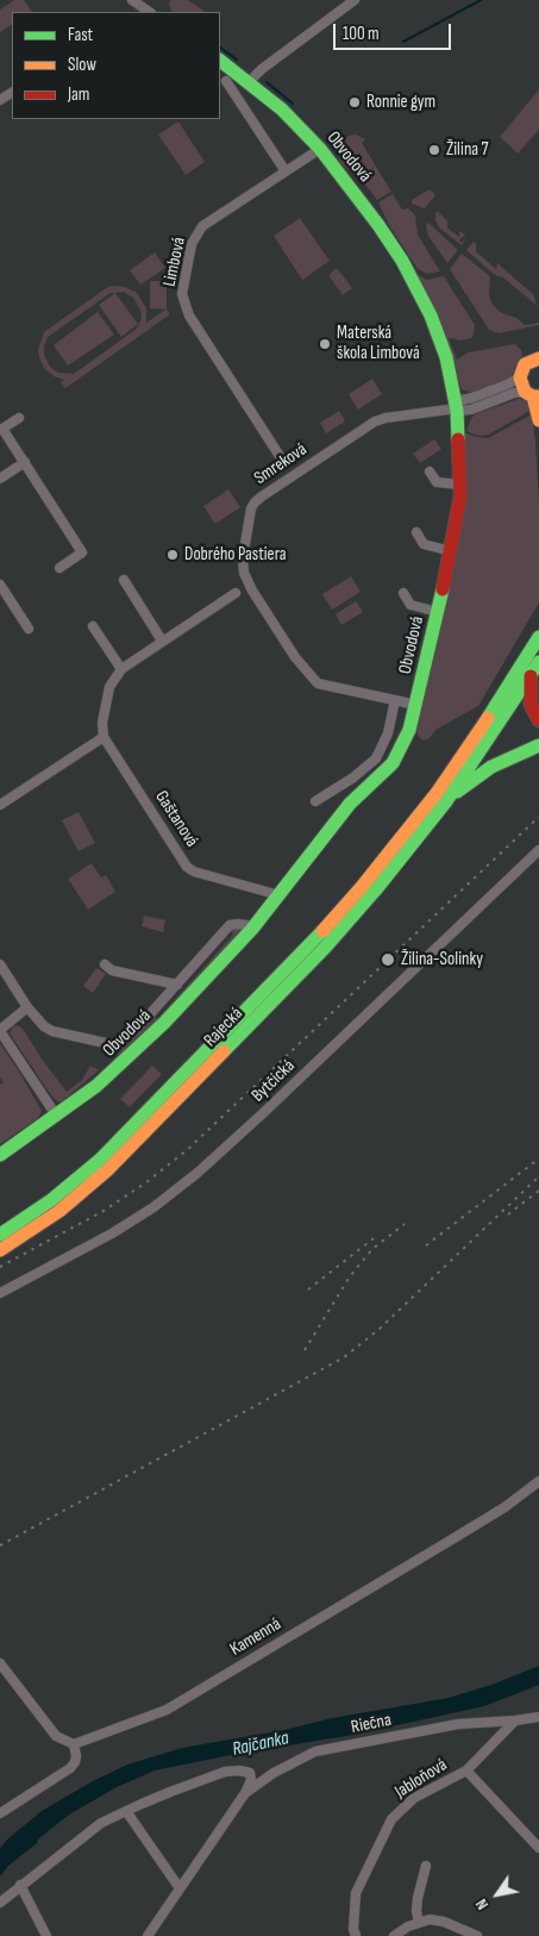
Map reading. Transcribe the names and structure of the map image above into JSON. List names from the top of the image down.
{
  "streets": {
    "main road": ["Obvodová", "Rajecká"],
    "street": [
      "Limbová",
      "Smreková",
      "Gaštanová",
      "Bytčická",
      "Kamenná",
      "Riečna",
      "Jabloňová"
    ]
  },
  "crossings": [
    ["Obvodová", "Limbová"],
    ["Obvodová", "Smreková"],
    ["Obvodová", "Gaštanová"],
    ["Riečna", "Jabloňová"]
  ],
  "water": ["Rajčanka"],
  "places": [
    "Ronnie gym",
    "Žilina 7",
    "Materská škola Limbová",
    "Dobrého Pastiera",
    "Žilina-Solinky"
  ],
  "legend": ["Fast", "Slow", "Jam"],
  "scale_bar": "100 m",
  "north": "bottom left"
}
